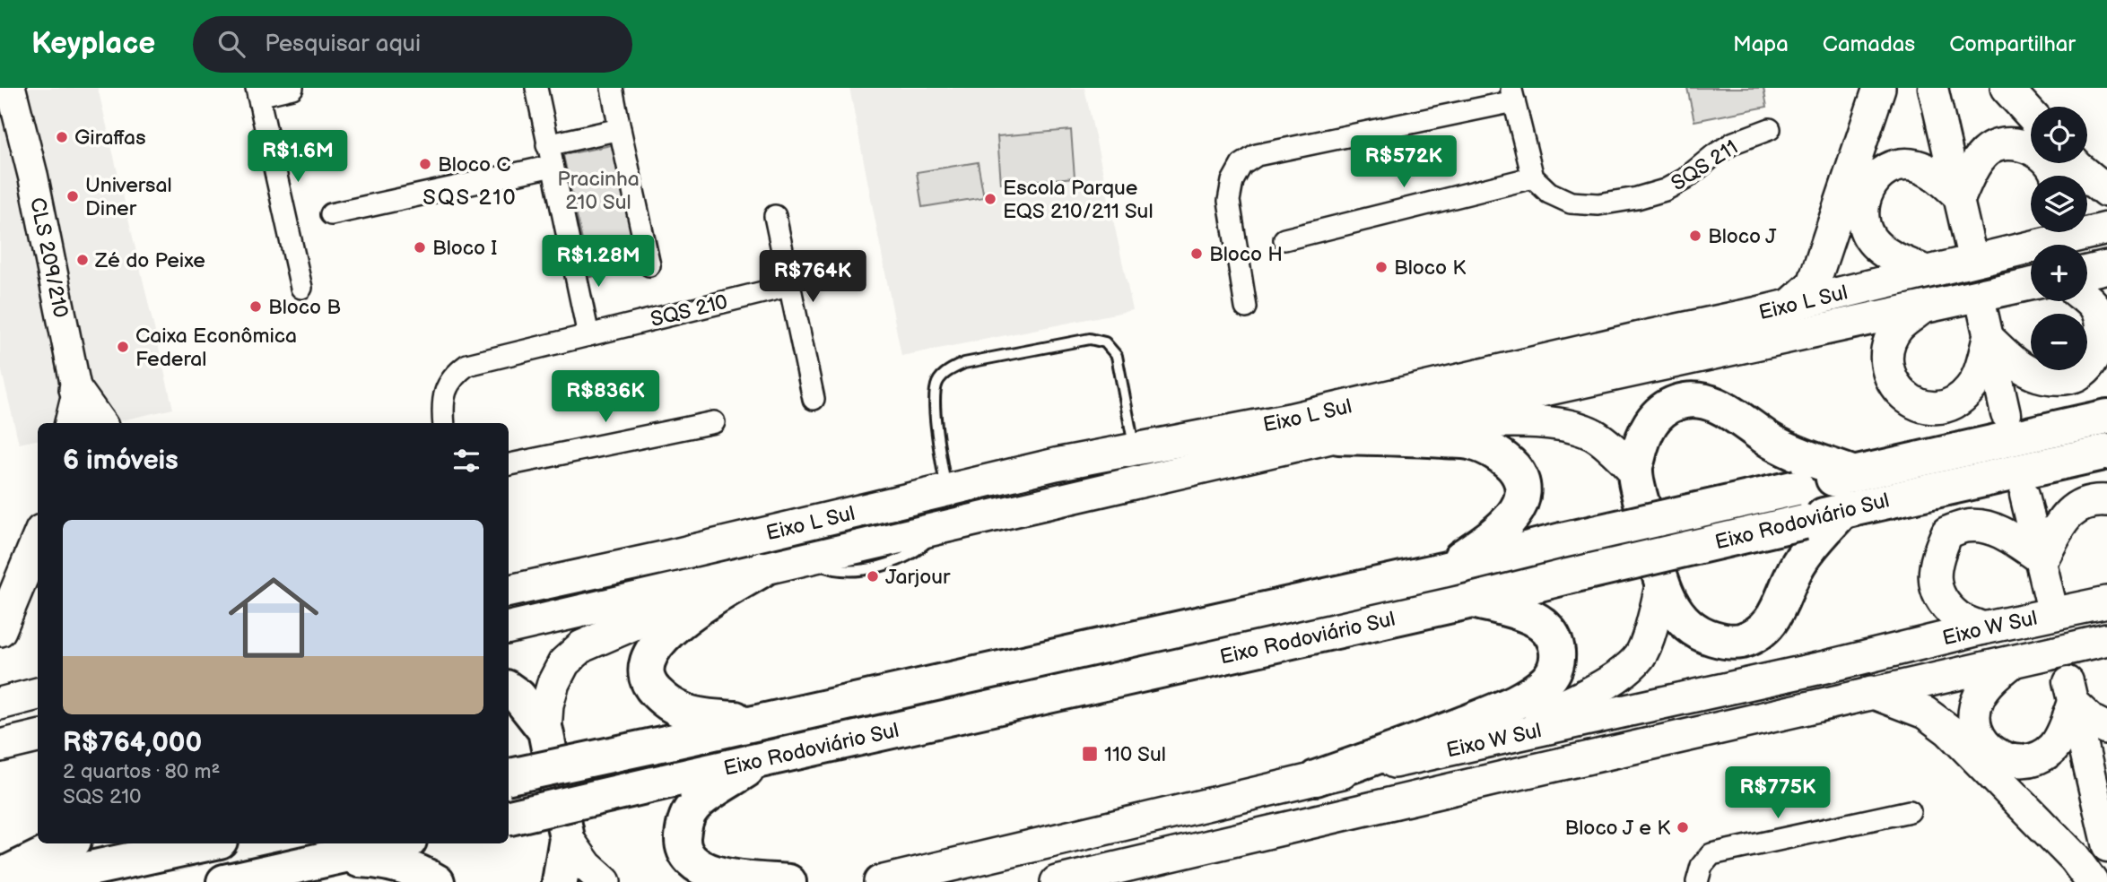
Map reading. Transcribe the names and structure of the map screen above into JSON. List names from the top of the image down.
{
  "streets": {
    "highway": ["Eixo Rodoviário Sul"],
    "main road": ["Eixo L Sul", "Eixo W Sul"],
    "street": ["SQS 211", "CLS 209/210", "SQS 210"]
  },
  "districts": ["SQS 210"],
  "parks": ["Pracinha 210 Sul"],
  "places": {
    "other": [
      "Giraffas",
      "Bloco C",
      "Universal Diner",
      "Escola Parque EQS 210/211 Sul",
      "Bloco J",
      "Bloco I",
      "Bloco H",
      "Zé do Peixe",
      "Bloco K",
      "Bloco B",
      "Caixa Econômica Federal",
      "Jarjour",
      "Bloco J e K"
    ],
    "transit": ["110 Sul"]
  },
  "page": {
    "header": "Keyplace",
    "search": "Pesquisar aqui",
    "nav": ["Mapa", "Camadas", "Compartilhar"],
    "map_buttons": ["+", "−"],
    "price": [
      "R$1.6M",
      "R$572K",
      "R$1.28M",
      "R$764K",
      "R$836K",
      "R$775K"
    ],
    "heading": "6 imóveis",
    "list": [
      {
        "name": "R$764,000",
        "note": "2 quartos · 80 m² · SQS 210"
      }
    ]
  }
}
